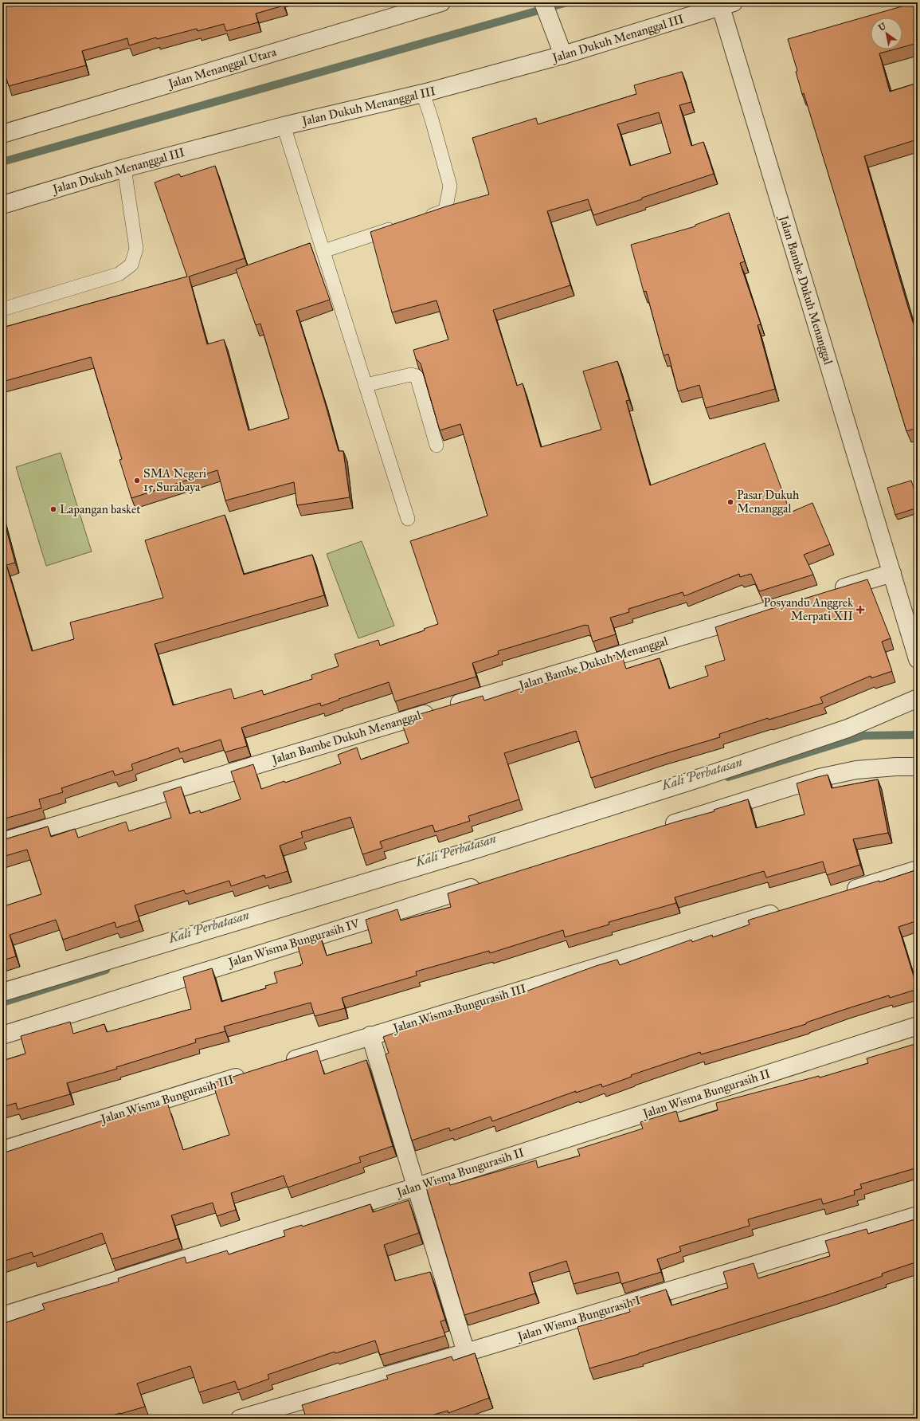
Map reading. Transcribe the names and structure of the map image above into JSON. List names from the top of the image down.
{
  "streets": {
    "street": [
      "Jalan Dukuh Menanggal III",
      "Jalan Menanggal Utara",
      "Jalan Bambe Dukuh Menanggal",
      "Jalan Wisma Bungurasih IV",
      "Jalan Wisma Bungurasih III",
      "Jalan Wisma Bungurasih II",
      "Jalan Wisma Bungurasih I"
    ]
  },
  "crossings": [
    ["Jalan Dukuh Menanggal III", "Jalan Bambe Dukuh Menanggal"]
  ],
  "water": ["Kali Perbatasan"],
  "places": {
    "other": ["SMA Negeri 15 Surabaya", "Pasar Dukuh Menanggal", "Lapangan basket"],
    "health": ["Posyandu Anggrek Merpati XII"]
  },
  "north": "top left"
}
